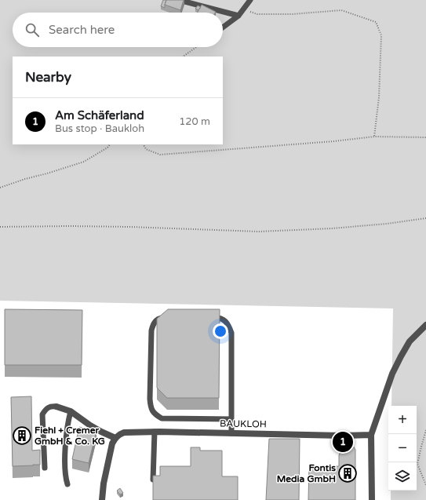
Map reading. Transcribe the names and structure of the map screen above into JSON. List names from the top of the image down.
{
  "streets": {
    "street": ["BAUKLOH"]
  },
  "places": {
    "building": ["Fiehl + Cremer GmbH & Co. KG", "Fontis Media GmbH"]
  },
  "page": {
    "search": "Search here",
    "heading": "Nearby",
    "list": [
      {
        "mark": "1",
        "name": "Am Schäferland",
        "note": "Bus stop · Baukloh",
        "value": "120 m"
      }
    ],
    "map_buttons": ["+", "−"],
    "pins": "1"
  }
}
